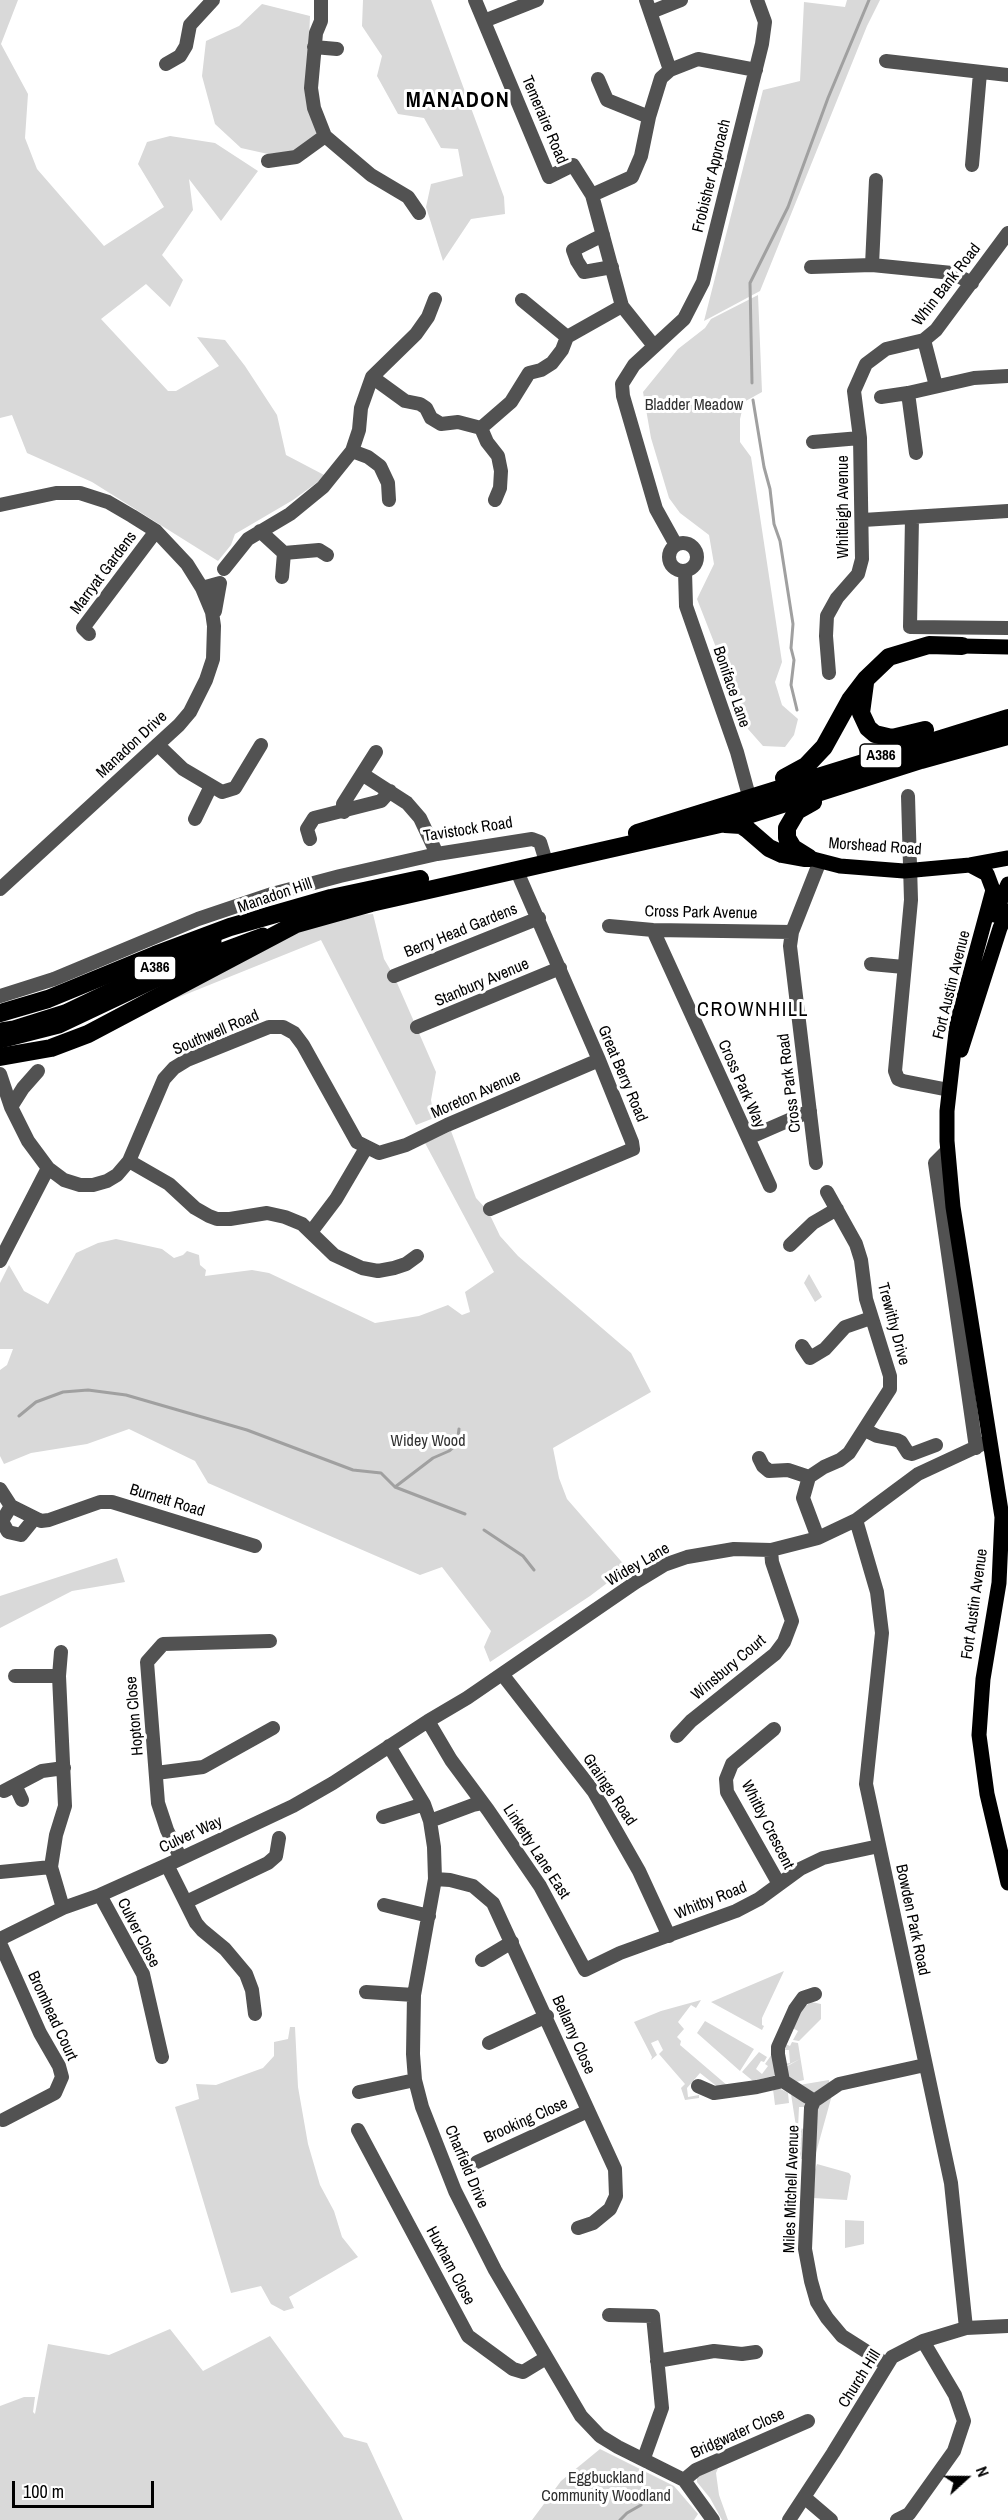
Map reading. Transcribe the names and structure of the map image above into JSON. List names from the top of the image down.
{
  "streets": {
    "highway": ["A386", "Manadon Hill"],
    "main road": ["Morshead Road", "Fort Austin Avenue"],
    "street": [
      "Temeraire Road",
      "Frobisher Approach",
      "Whin Bank Road",
      "Whitleigh Avenue",
      "Marryat Gardens",
      "Boniface Lane",
      "Manadon Drive",
      "Tavistock Road",
      "Cross Park Avenue",
      "Berry Head Gardens",
      "Stanbury Avenue",
      "Southwell Road",
      "Great Berry Road",
      "Cross Park Road",
      "Cross Park Way",
      "Moreton Avenue",
      "Trewithy Drive",
      "Burnett Road",
      "Widey Lane",
      "Winsbury Court",
      "Hopton Close",
      "Grainge Road",
      "Whitby Crescent",
      "Culver Way",
      "Linketty Lane East",
      "Whitby Road",
      "Bowden Park Road",
      "Culver Close",
      "Bromhead Court",
      "Bellamy Close",
      "Brooking Close",
      "Charfield Drive",
      "Miles Mitchell Avenue",
      "Huxham Close",
      "Church Hill",
      "Bridgwater Close"
    ]
  },
  "crossings": [
    ["Temeraire Road", "Frobisher Approach"],
    ["Temeraire Road", "Boniface Lane"],
    ["Frobisher Approach", "Boniface Lane"],
    ["Whin Bank Road", "Whitleigh Avenue"],
    ["Marryat Gardens", "Manadon Drive"],
    ["Boniface Lane", "A386"],
    ["A386", "Tavistock Road"],
    ["A386", "Manadon Hill"],
    ["Tavistock Road", "Manadon Hill"],
    ["Morshead Road", "Cross Park Road"],
    ["Manadon Hill", "Great Berry Road"],
    ["Cross Park Avenue", "Cross Park Road"],
    ["Cross Park Avenue", "Cross Park Way"],
    ["Berry Head Gardens", "Great Berry Road"],
    ["Stanbury Avenue", "Great Berry Road"],
    ["Fort Austin Avenue", "Widey Lane"],
    ["Southwell Road", "Moreton Avenue"],
    ["Great Berry Road", "Moreton Avenue"],
    ["Widey Lane", "Winsbury Court"],
    ["Widey Lane", "Grainge Road"],
    ["Widey Lane", "Culver Way"],
    ["Widey Lane", "Bowden Park Road"],
    ["Widey Lane", "Charfield Drive"],
    ["Hopton Close", "Culver Way"],
    ["Grainge Road", "Whitby Road"],
    ["Whitby Crescent", "Whitby Road"],
    ["Culver Way", "Culver Close"],
    ["Culver Way", "Bromhead Court"],
    ["Culver Way", "Charfield Drive"],
    ["Linketty Lane East", "Whitby Road"],
    ["Linketty Lane East", "Charfield Drive"],
    ["Whitby Road", "Bowden Park Road"],
    ["Bowden Park Road", "Church Hill"],
    ["Bellamy Close", "Brooking Close"],
    ["Bellamy Close", "Charfield Drive"],
    ["Charfield Drive", "Huxham Close"],
    ["Charfield Drive", "Bridgwater Close"],
    ["Miles Mitchell Avenue", "Church Hill"]
  ],
  "districts": ["MANADON", "CROWNHILL"],
  "parks": ["Bladder Meadow", "Widey Wood", "Eggbuckland Community Woodland"],
  "scale_bar": "100 m",
  "north": "right"
}
